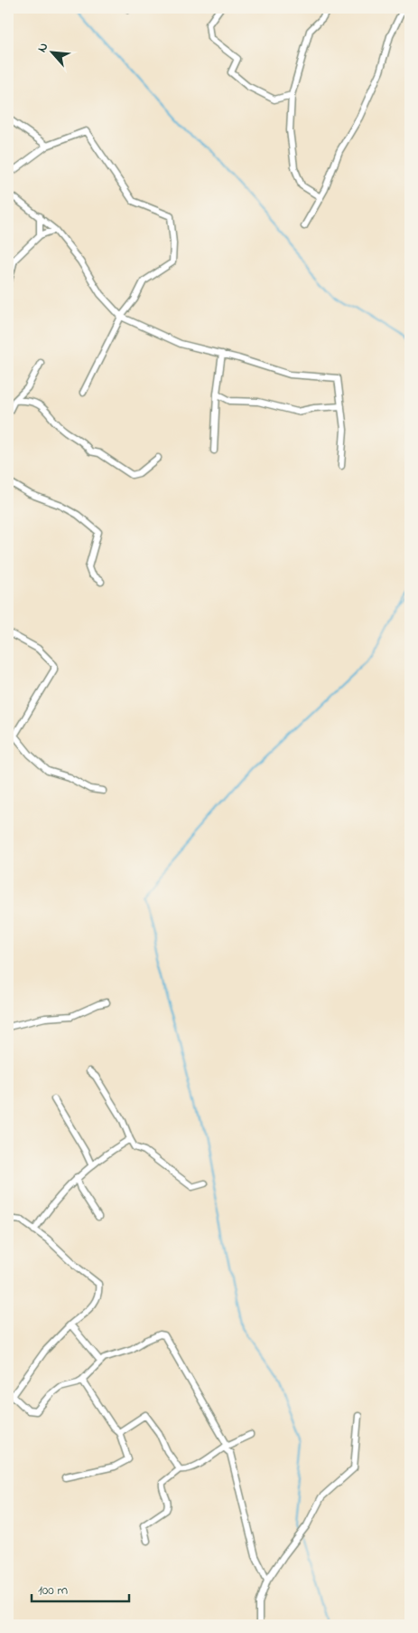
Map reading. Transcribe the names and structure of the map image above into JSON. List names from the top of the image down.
{
  "scale_bar": "100 m",
  "north": "top left"
}
